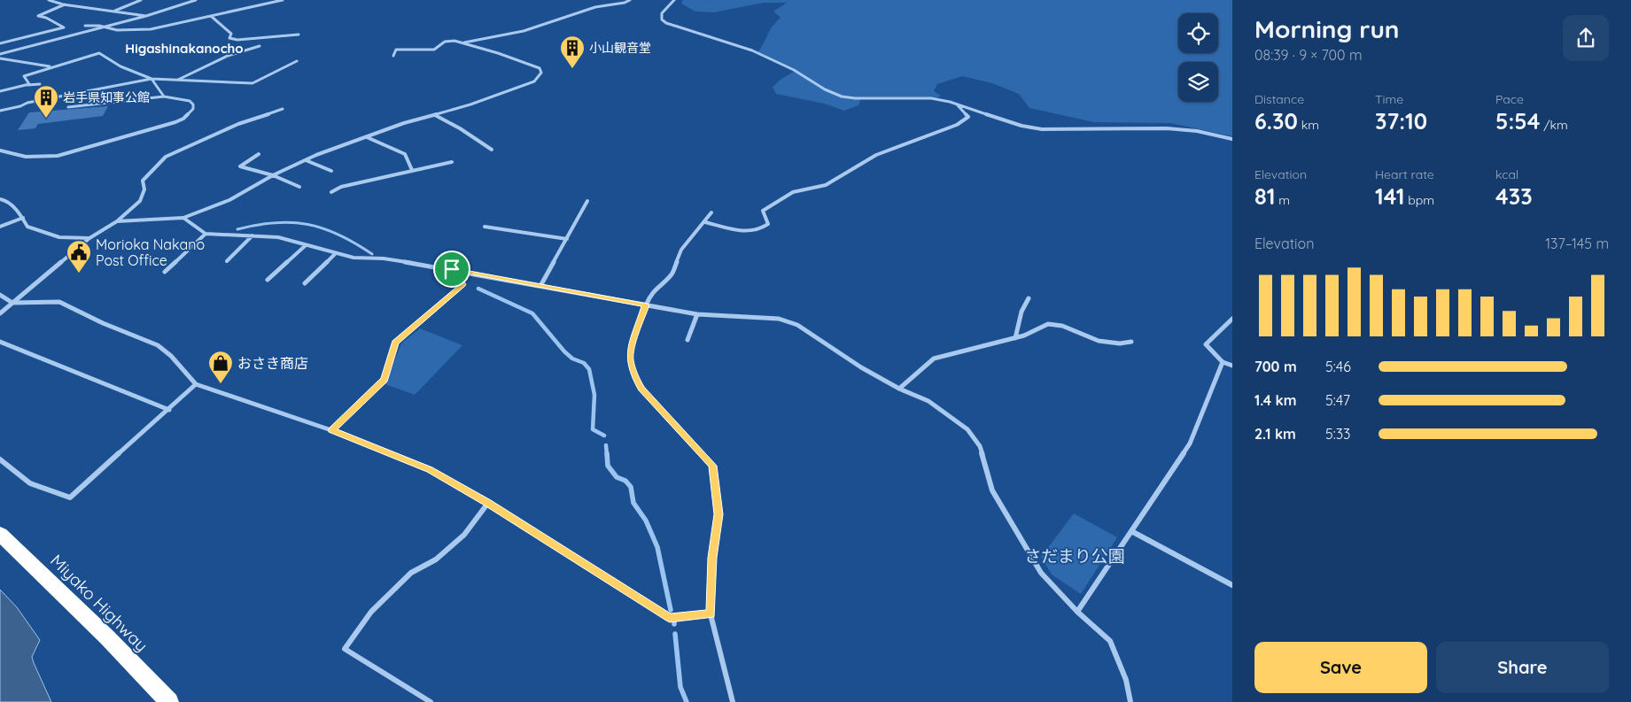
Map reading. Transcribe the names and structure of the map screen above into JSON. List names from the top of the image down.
{
  "streets": {
    "highway": ["Miyako Highway"]
  },
  "districts": ["Higashinakanocho"],
  "parks": ["さだまり公園"],
  "places": {
    "building": ["小山観音堂", "岩手県知事公館"],
    "public building": ["Morioka Nakano Post Office"],
    "shop": ["おさき商店"]
  },
  "page": {
    "heading": ["Morning run", "08:39 · 9 × 700 m"],
    "stats": [
      ["Distance", "6.30 km"],
      ["Time", "37:10"],
      ["Pace", "5:54 /km"],
      ["Elevation", "81 m"],
      ["Heart rate", "141 bpm"],
      ["kcal", "433"]
    ],
    "chart": ["Elevation", "137–145 m"],
    "list": [
      {
        "name": "700 m",
        "note": "5:46"
      },
      {
        "name": "1.4 km",
        "note": "5:47"
      },
      {
        "name": "2.1 km",
        "note": "5:33"
      }
    ],
    "buttons": ["Save", "Share"]
  }
}
